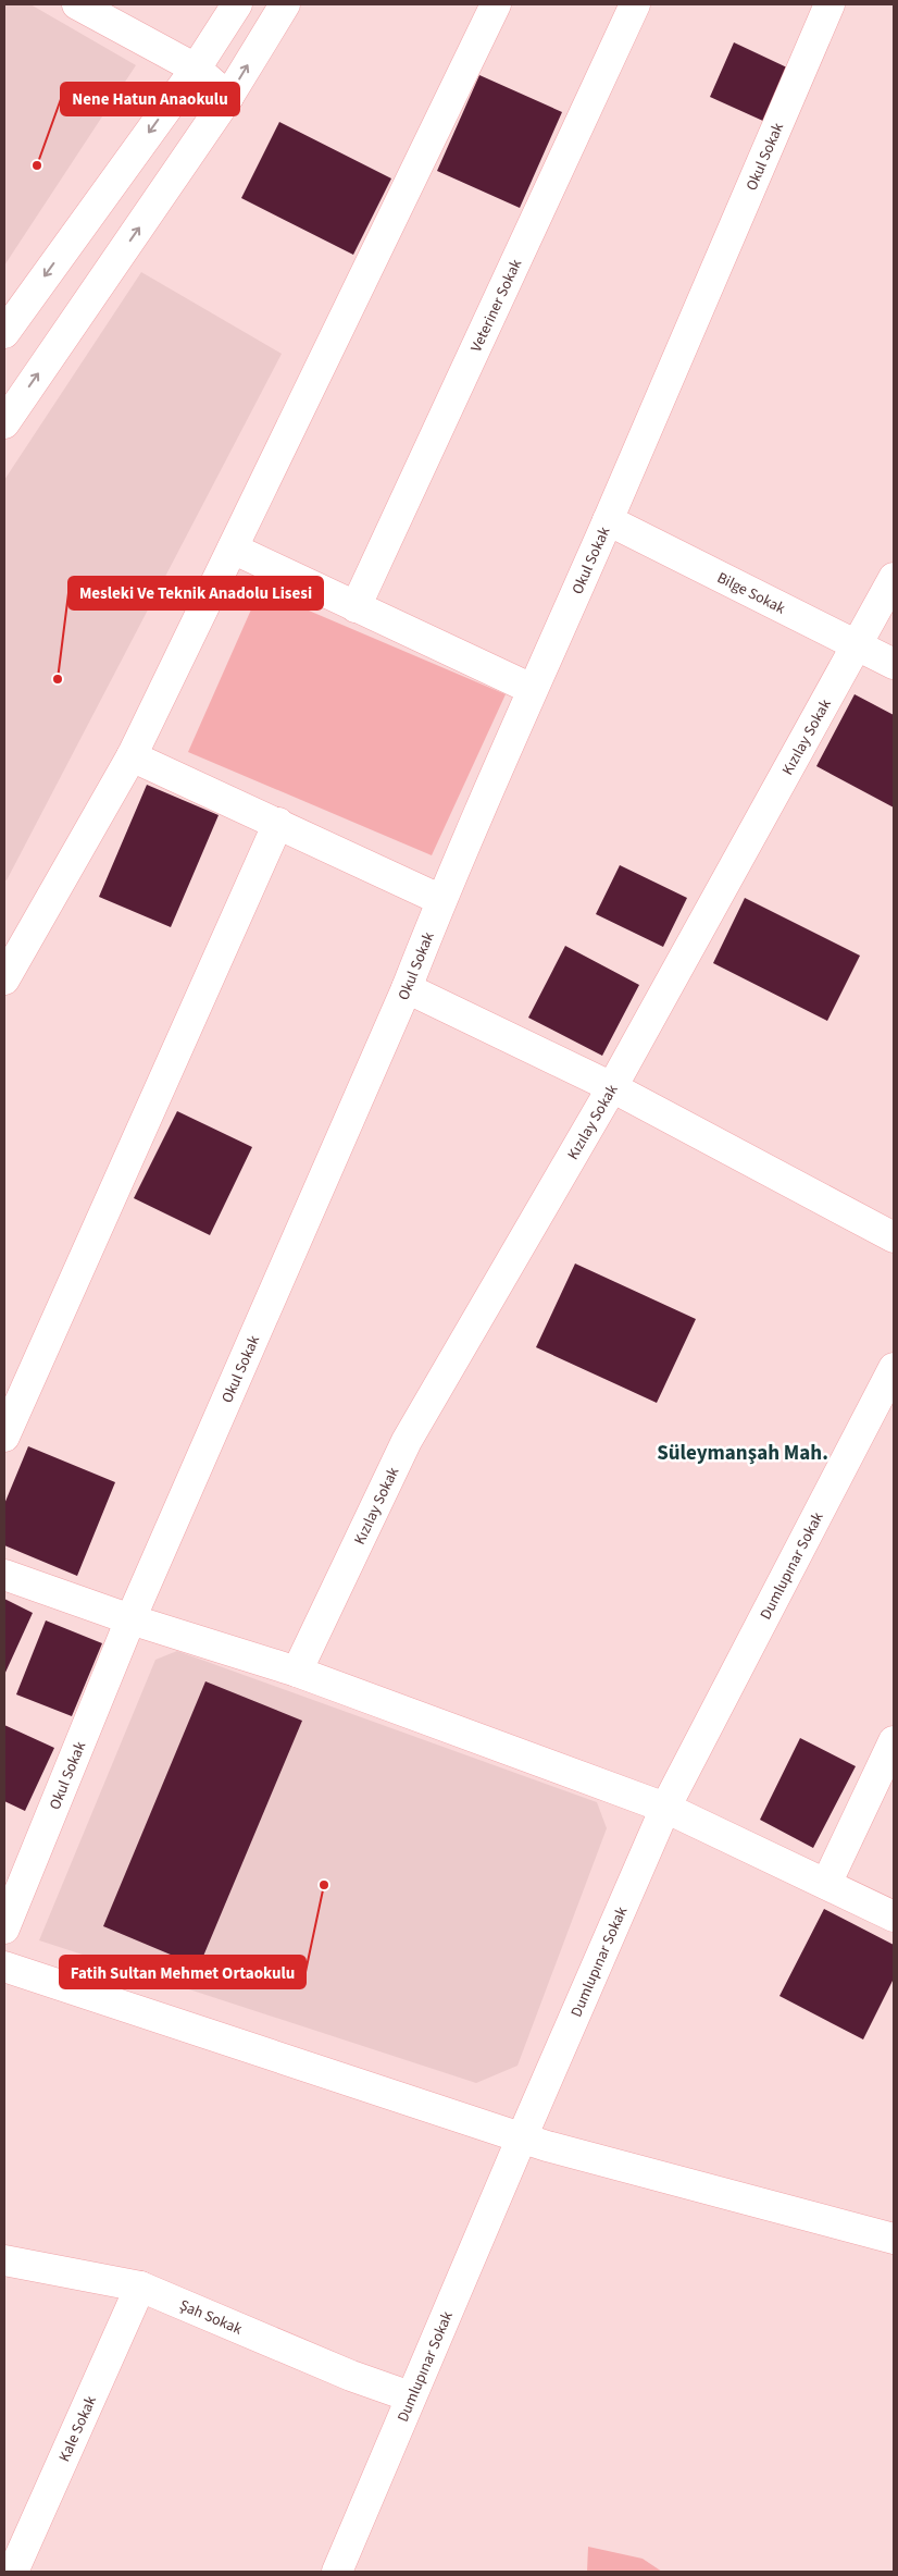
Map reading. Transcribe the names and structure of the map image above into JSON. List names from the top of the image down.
{
  "streets": {
    "street": [
      "Okul Sokak",
      "Veteriner Sokak",
      "Bilge Sokak",
      "Kızılay Sokak",
      "Dumlupınar Sokak",
      "Şah Sokak",
      "Kale Sokak"
    ]
  },
  "crossings": [
    ["Okul Sokak", "Bilge Sokak"],
    ["Bilge Sokak", "Kızılay Sokak"],
    ["Dumlupınar Sokak", "Şah Sokak"],
    ["Şah Sokak", "Kale Sokak"]
  ],
  "districts": ["Süleymanşah Mah."],
  "places": ["Nene Hatun Anaokulu", "Mesleki Ve Teknik Anadolu Lisesi", "Fatih Sultan Mehmet Ortaokulu"]
}
